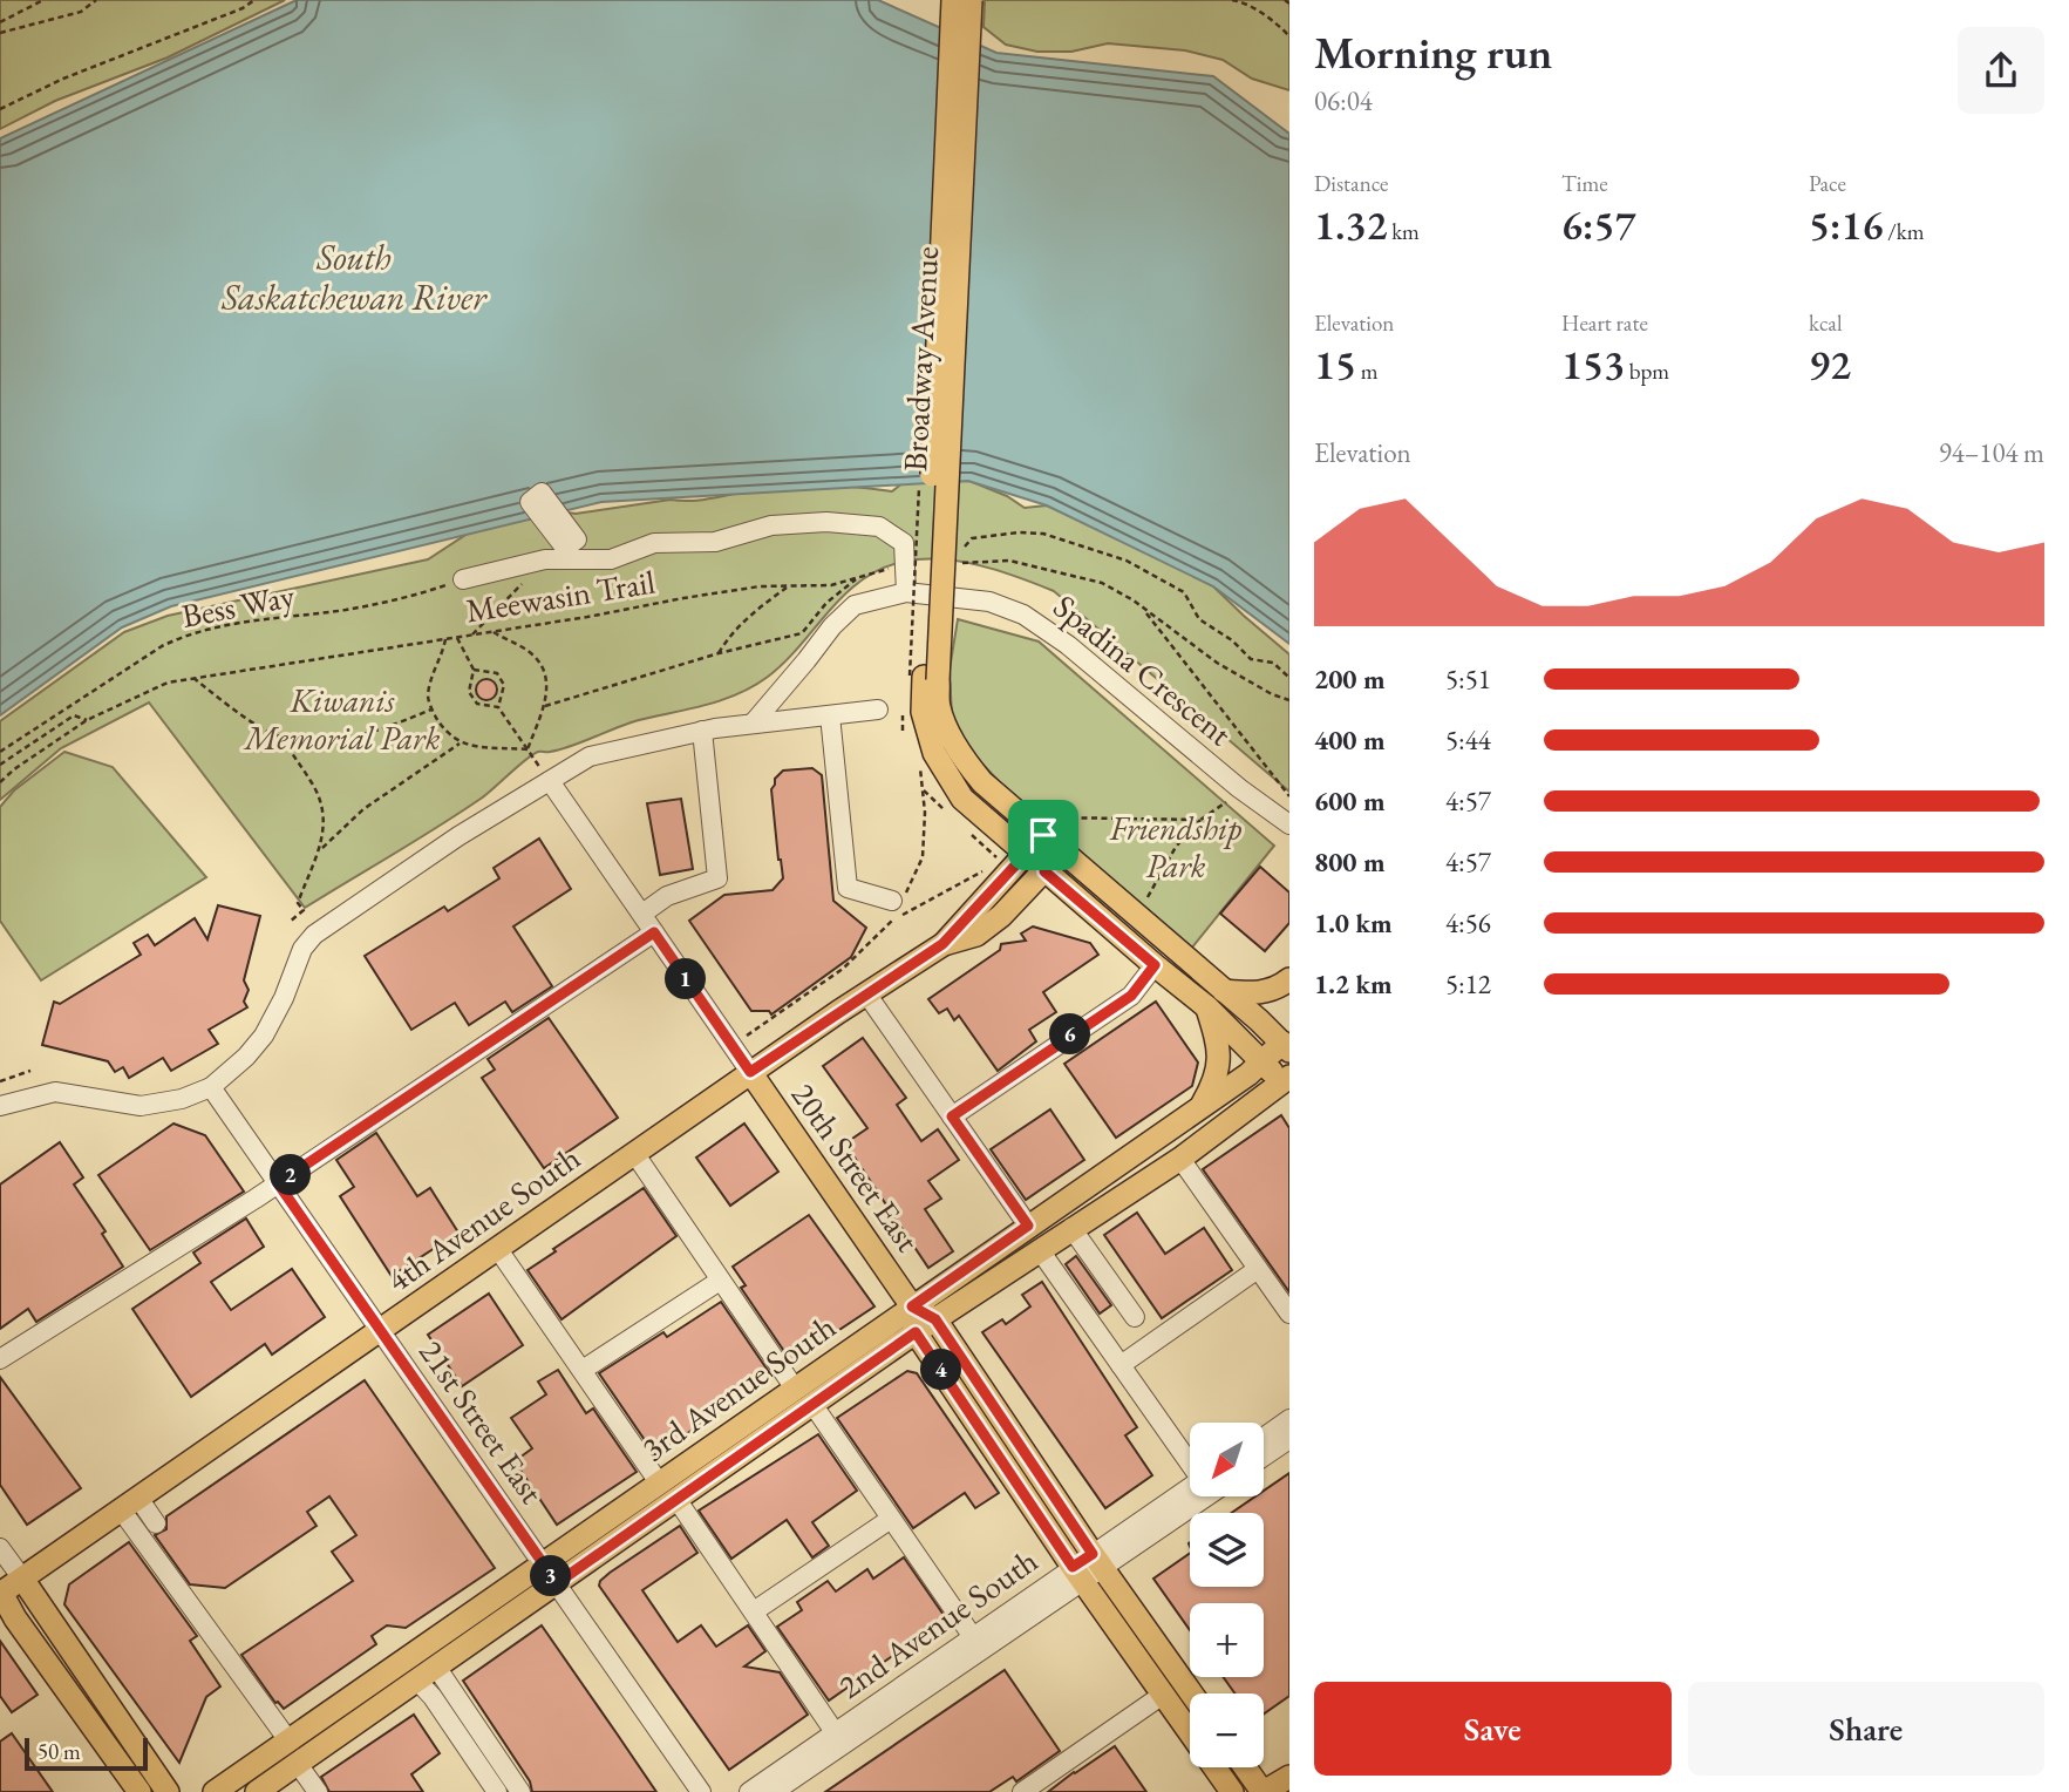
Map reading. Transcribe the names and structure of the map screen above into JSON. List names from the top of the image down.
{
  "streets": {
    "main road": [
      "Broadway Avenue",
      "20th Street East",
      "4th Avenue South",
      "3rd Avenue South"
    ],
    "street": ["Spadina Crescent", "21st Street East", "2nd Avenue South"],
    "path": ["Meewasin Trail", "Bess Way"]
  },
  "crossings": [
    ["20th Street East", "4th Avenue South"],
    ["20th Street East", "3rd Avenue South"],
    ["20th Street East", "2nd Avenue South"],
    ["4th Avenue South", "21st Street East"],
    ["3rd Avenue South", "21st Street East"]
  ],
  "water": ["South Saskatchewan River"],
  "parks": ["Kiwanis Memorial Park", "Friendship Park"],
  "scale_bar": "50 m",
  "north": "bottom left",
  "page": {
    "heading": ["Morning run", "06:04"],
    "stats": [
      ["Distance", "1.32 km"],
      ["Time", "6:57"],
      ["Pace", "5:16 /km"],
      ["Elevation", "15 m"],
      ["Heart rate", "153 bpm"],
      ["kcal", "92"]
    ],
    "chart": ["Elevation", "94–104 m"],
    "list": [
      {
        "name": "200 m",
        "note": "5:51"
      },
      {
        "name": "400 m",
        "note": "5:44"
      },
      {
        "name": "600 m",
        "note": "4:57"
      },
      {
        "name": "800 m",
        "note": "4:57"
      },
      {
        "name": "1.0 km",
        "note": "4:56"
      },
      {
        "name": "1.2 km",
        "note": "5:12"
      }
    ],
    "pins": [
      "1",
      "6",
      "2",
      "4",
      "3"
    ],
    "map_buttons": ["+", "−"],
    "buttons": ["Save", "Share"],
    "scale": "50 m"
  }
}
